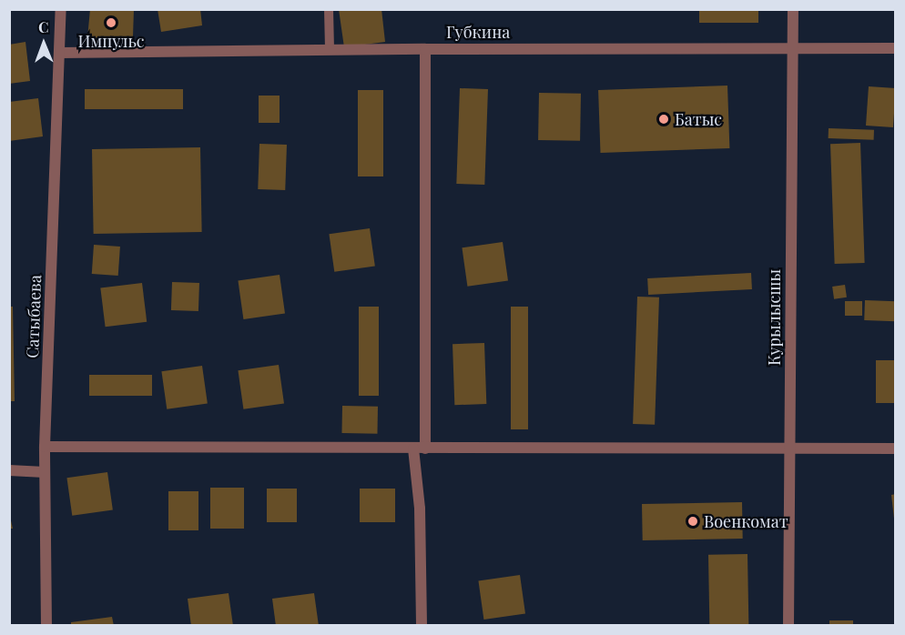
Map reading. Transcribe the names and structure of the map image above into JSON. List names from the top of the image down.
{
  "streets": {
    "street": ["Губкина", "Сатыбаева", "Курылысшы"]
  },
  "crossings": [
    ["Губкина", "Сатыбаева"],
    ["Губкина", "Курылысшы"]
  ],
  "places": ["Импульс", "Батыс", "Военкомат"],
  "north": "top"
}
